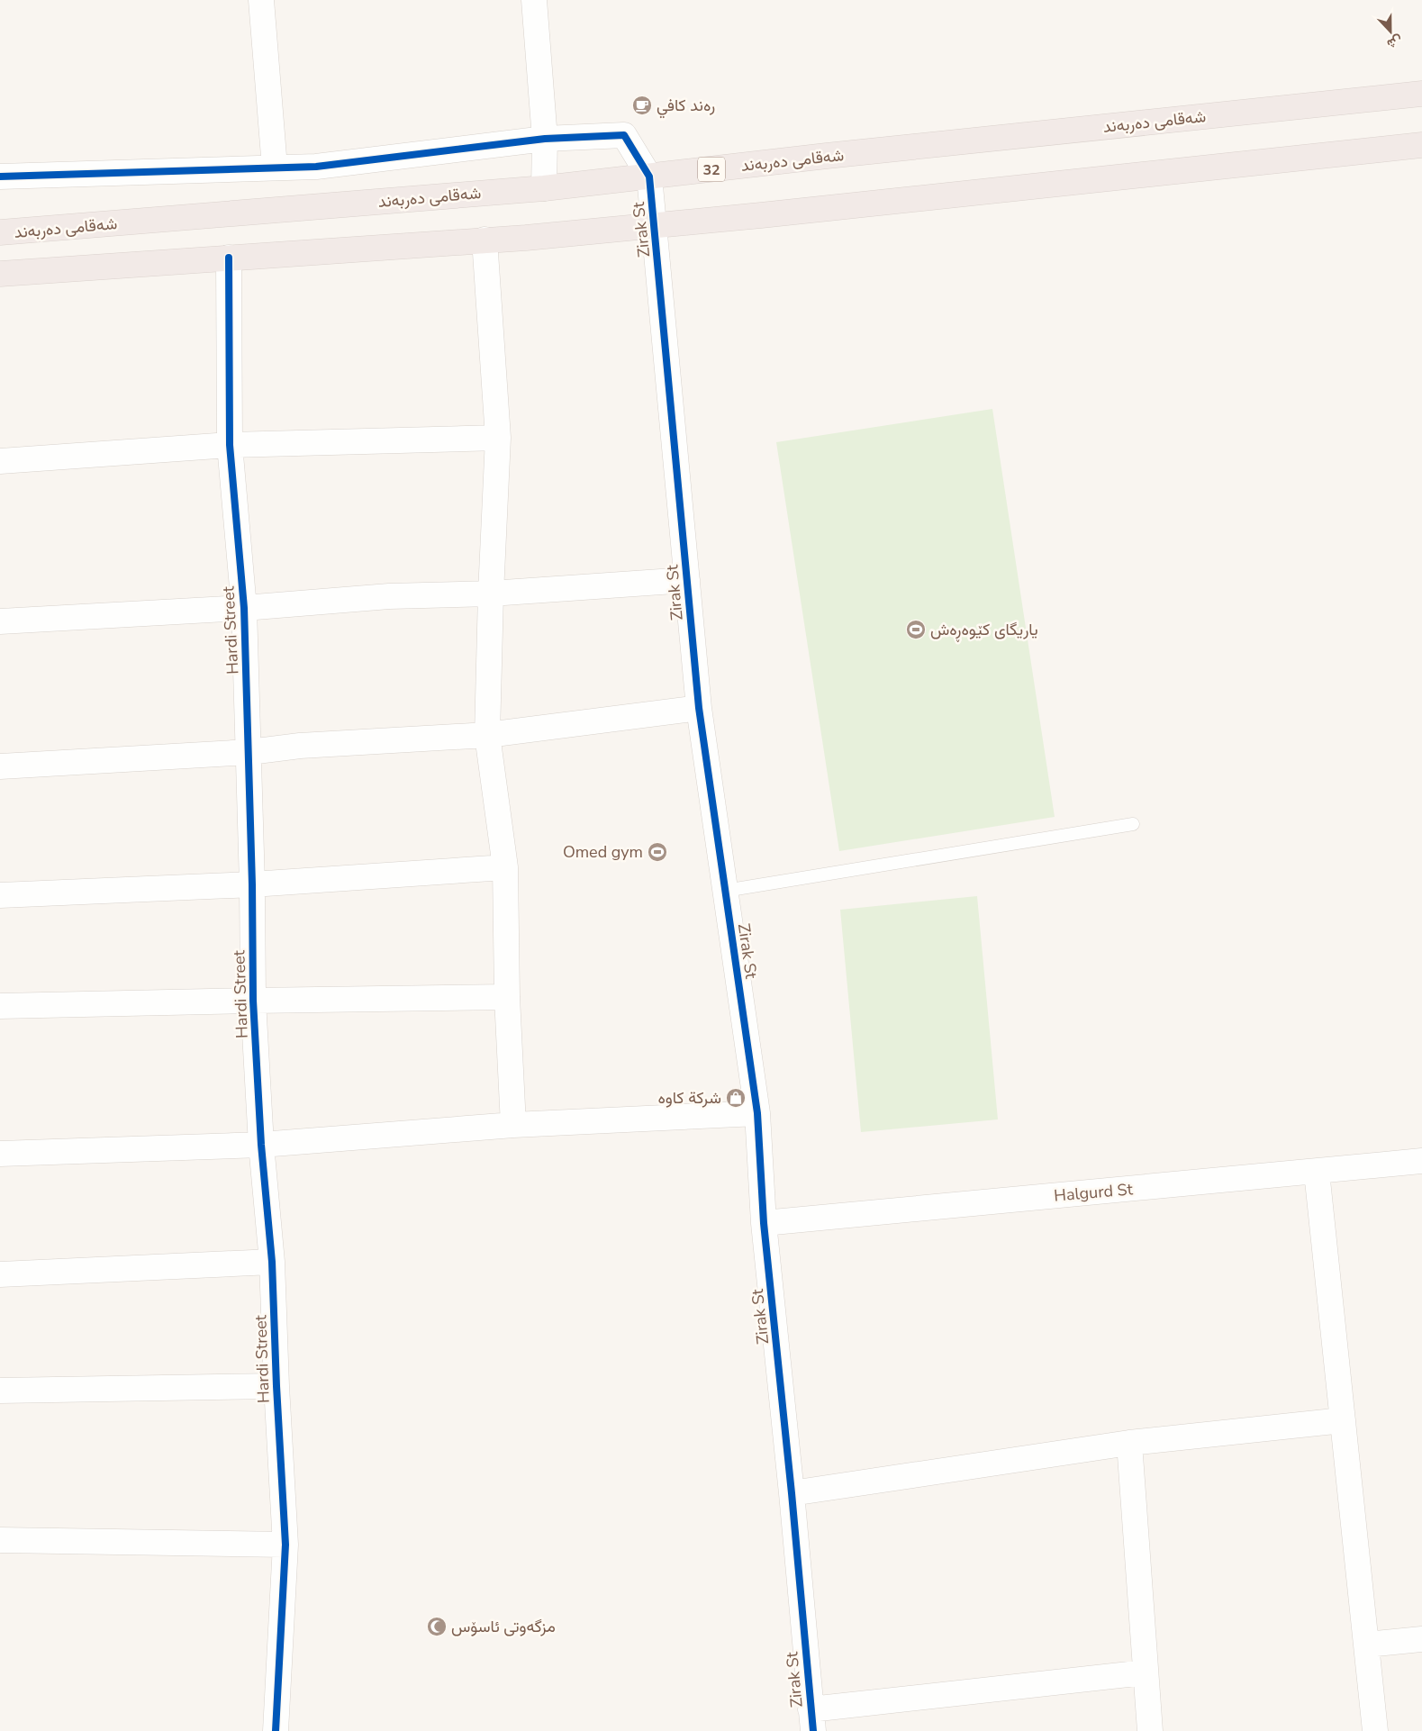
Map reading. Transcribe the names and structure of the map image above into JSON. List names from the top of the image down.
{
  "streets": {
    "highway": ["شەقامی دەربەند", "32"],
    "street": ["Zirak St", "Hardi Street", "Halgurd St"]
  },
  "crossings": [
    ["شەقامی دەربەند", "Zirak St"],
    ["Zirak St", "Halgurd St"]
  ],
  "places": {
    "cafe": ["رەند کافي"],
    "sports": ["یاریگای کێوەڕەش", "Omed gym"],
    "shop": ["شركة كاوه"],
    "mosque": ["مزگەوتی ئاسۆس"]
  },
  "north": "bottom"
}
